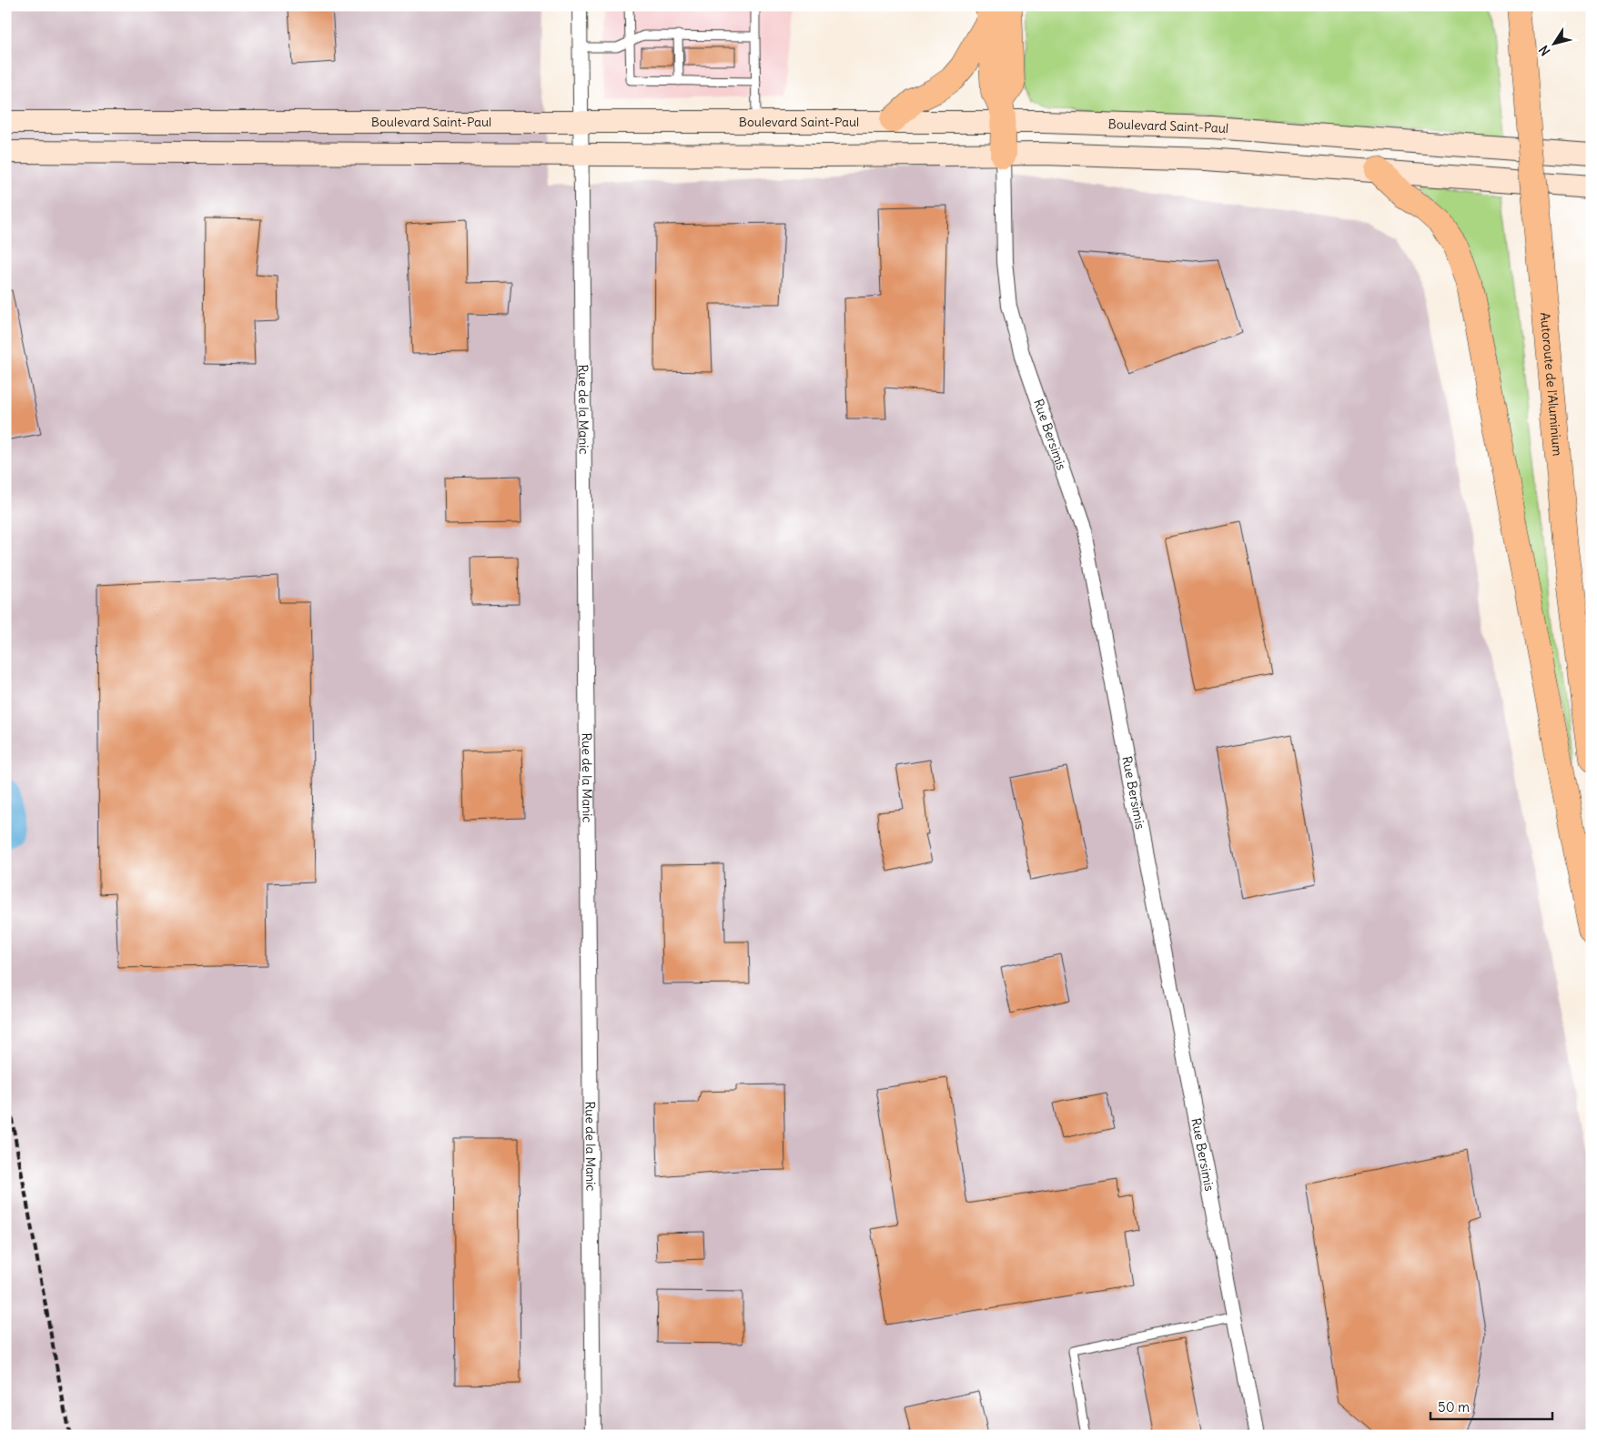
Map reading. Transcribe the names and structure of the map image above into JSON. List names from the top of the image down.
{
  "streets": {
    "highway": ["Autoroute de l'Aluminium"],
    "main road": ["Boulevard Saint-Paul"],
    "street": ["Rue de la Manic", "Rue Bersimis"]
  },
  "crossings": [
    ["Boulevard Saint-Paul", "Rue de la Manic"]
  ],
  "scale_bar": "50 m",
  "north": "bottom left"
}
